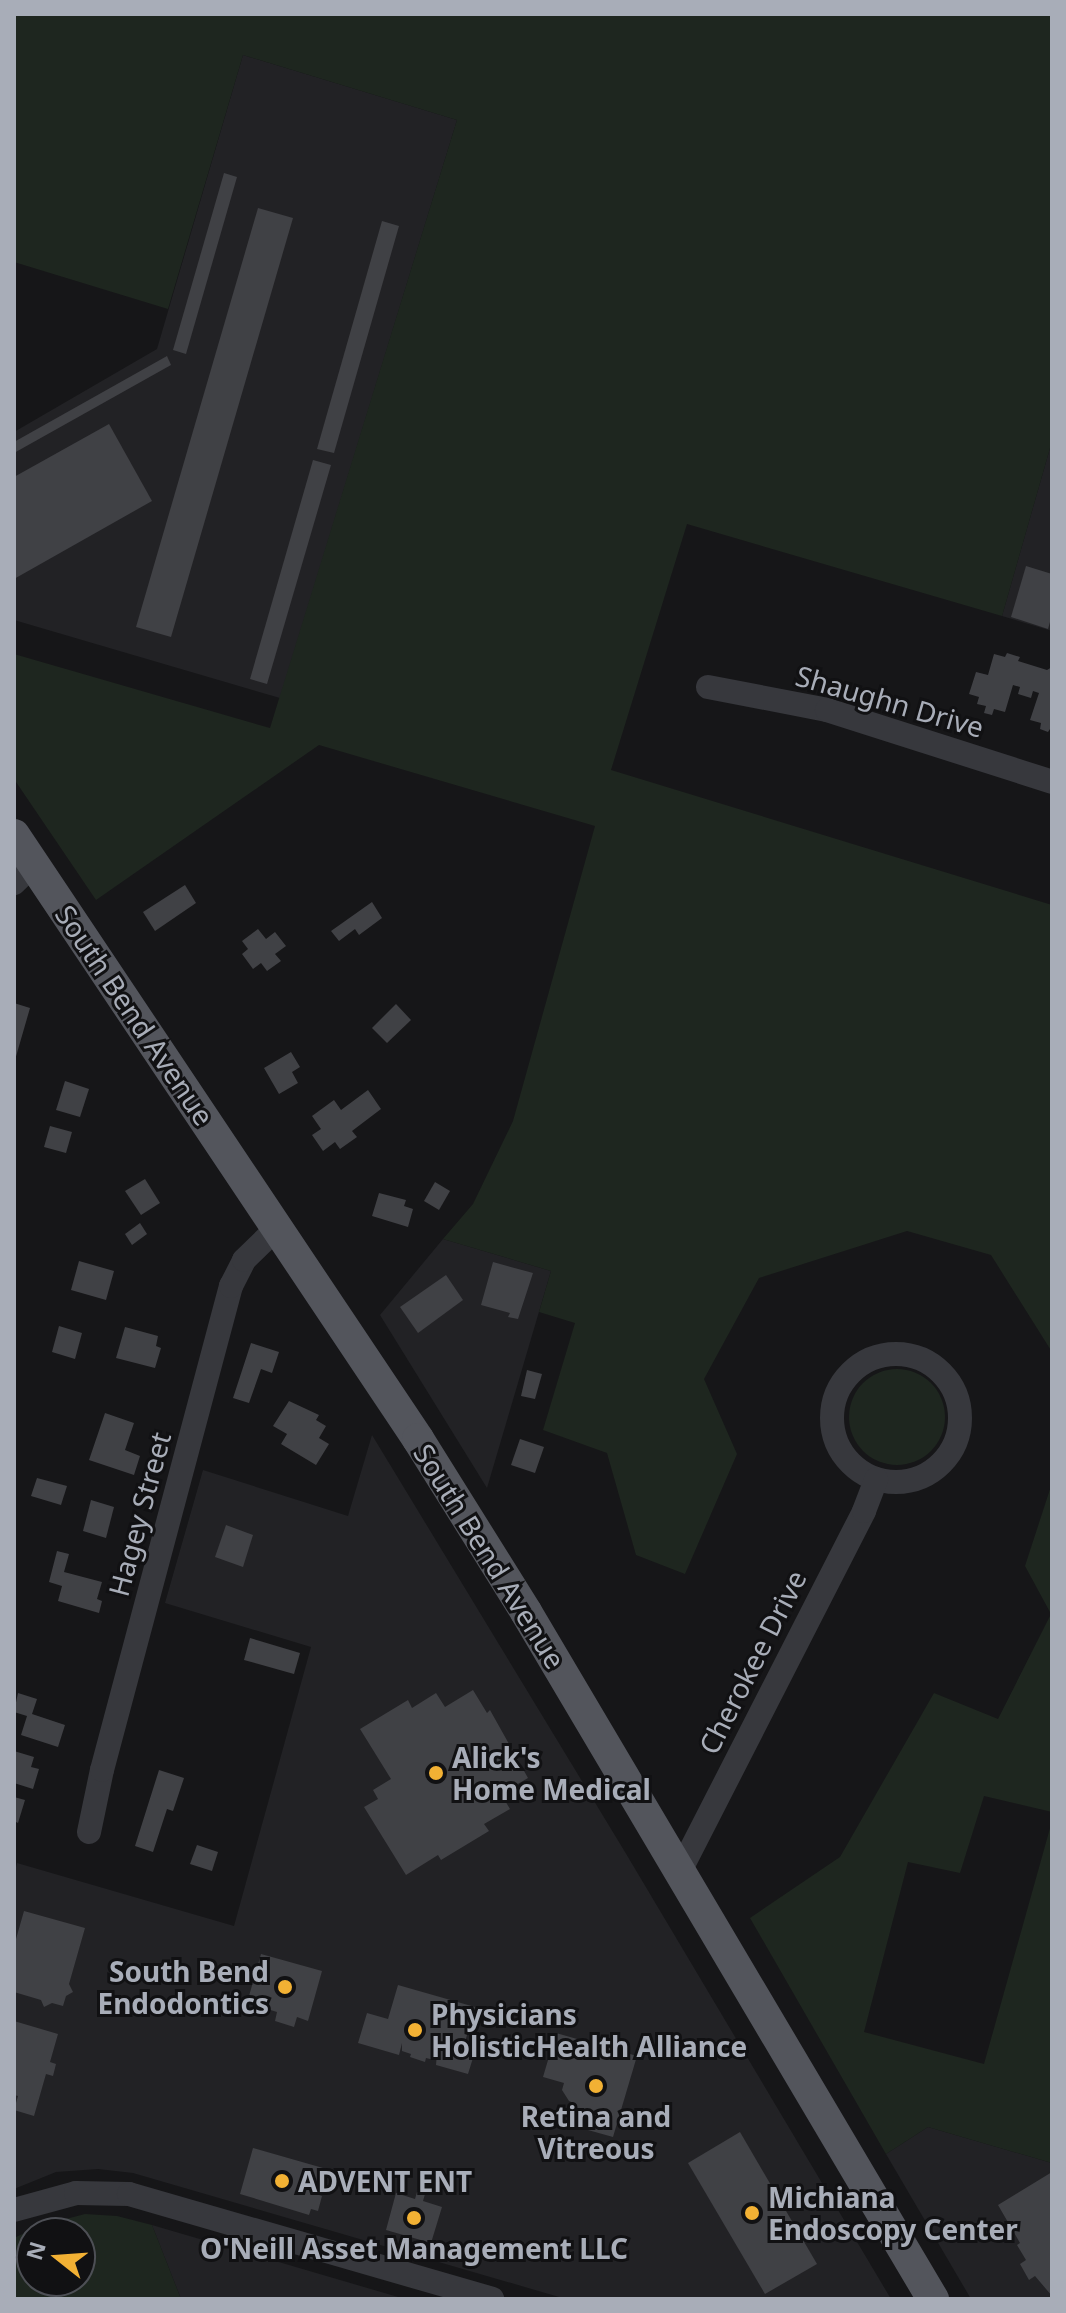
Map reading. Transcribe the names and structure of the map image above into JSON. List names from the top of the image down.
{
  "streets": {
    "main road": ["South Bend Avenue"],
    "street": ["Shaughn Drive", "Hagey Street", "Cherokee Drive"]
  },
  "crossings": [
    ["South Bend Avenue", "Hagey Street"],
    ["South Bend Avenue", "Cherokee Drive"]
  ],
  "places": [
    "Alick's Home Medical",
    "South Bend Endodontics",
    "Physicians HolisticHealth Alliance",
    "Retina and Vitreous",
    "ADVENT ENT",
    "Michiana Endoscopy Center",
    "O'Neill Asset Management LLC"
  ],
  "north": "left"
}
